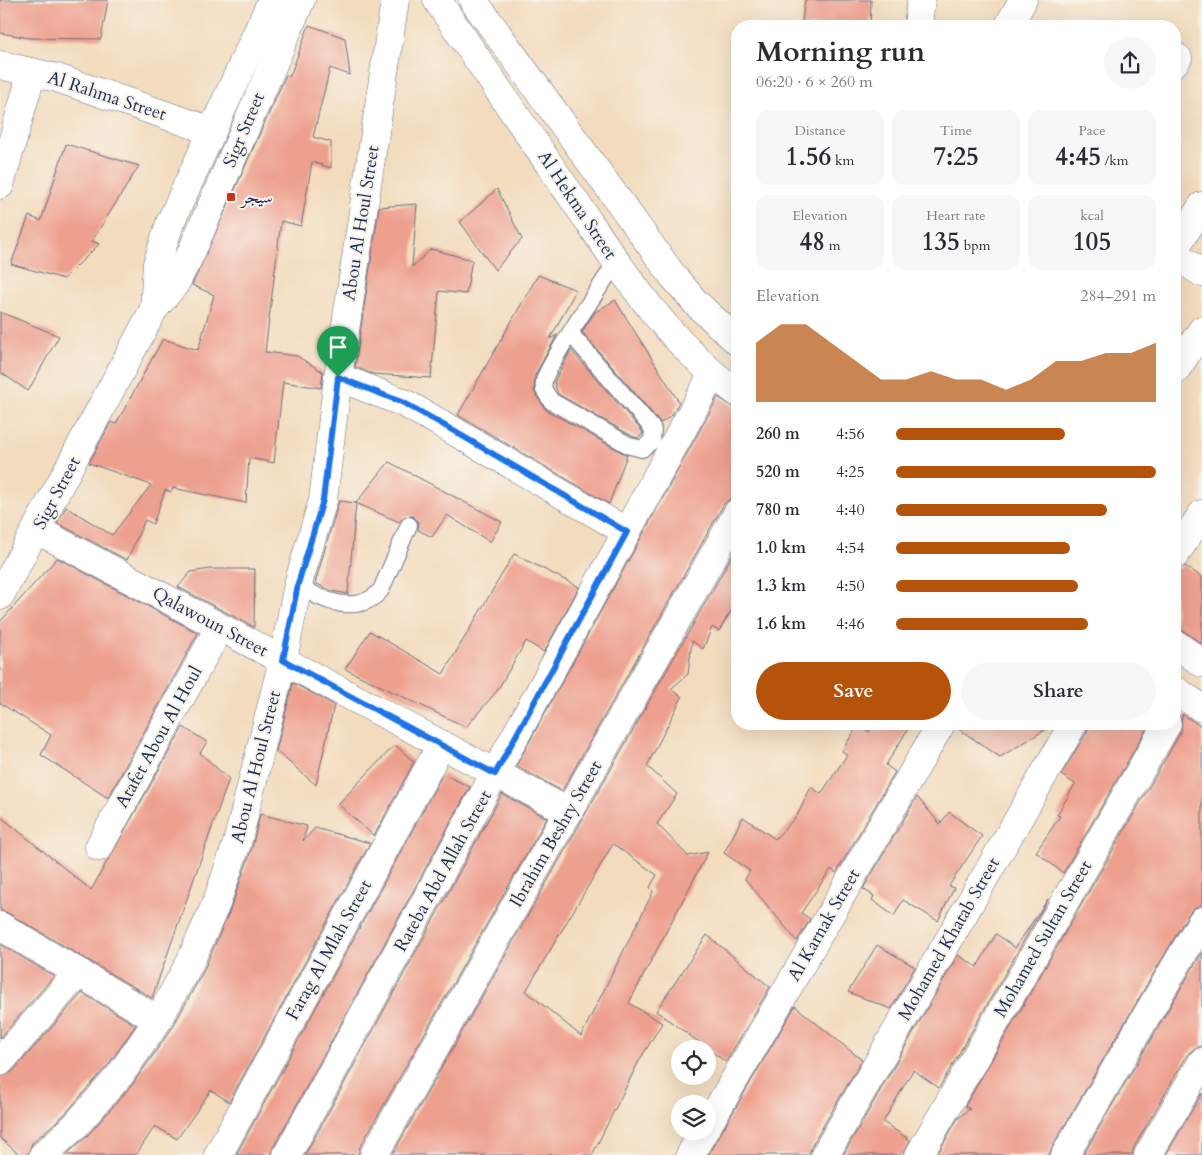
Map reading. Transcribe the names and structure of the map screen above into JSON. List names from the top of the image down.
{
  "streets": {
    "street": [
      "Al Rahma Street",
      "Sigr Street",
      "Al Hekma Street",
      "Abou Al Houl Street",
      "Qalawoun Street",
      "Atafet Abou Al Houl",
      "Ibrahim Beshry Street",
      "Rateba Abd Allah Street",
      "Al Karnak Street",
      "Mohamed Khatab Street",
      "Mohamed Sultan Street",
      "Farag Al Mlah Street"
    ]
  },
  "crossings": [
    ["Al Rahma Street", "Sigr Street"],
    ["Sigr Street", "Qalawoun Street"],
    ["Al Hekma Street", "Rateba Abd Allah Street"],
    ["Abou Al Houl Street", "Qalawoun Street"],
    ["Qalawoun Street", "Atafet Abou Al Houl"],
    ["Qalawoun Street", "Ibrahim Beshry Street"],
    ["Qalawoun Street", "Rateba Abd Allah Street"],
    ["Qalawoun Street", "Farag Al Mlah Street"]
  ],
  "places": {
    "transit": ["سيجر"]
  },
  "page": {
    "heading": ["Morning run", "06:20 · 6 × 260 m"],
    "stats": [
      ["Distance", "1.56 km"],
      ["Time", "7:25"],
      ["Pace", "4:45 /km"],
      ["Elevation", "48 m"],
      ["Heart rate", "135 bpm"],
      ["kcal", "105"]
    ],
    "chart": ["Elevation", "284–291 m"],
    "list": [
      {
        "name": "260 m",
        "note": "4:56"
      },
      {
        "name": "520 m",
        "note": "4:25"
      },
      {
        "name": "780 m",
        "note": "4:40"
      },
      {
        "name": "1.0 km",
        "note": "4:54"
      },
      {
        "name": "1.3 km",
        "note": "4:50"
      },
      {
        "name": "1.6 km",
        "note": "4:46"
      }
    ],
    "buttons": ["Save", "Share"]
  }
}
